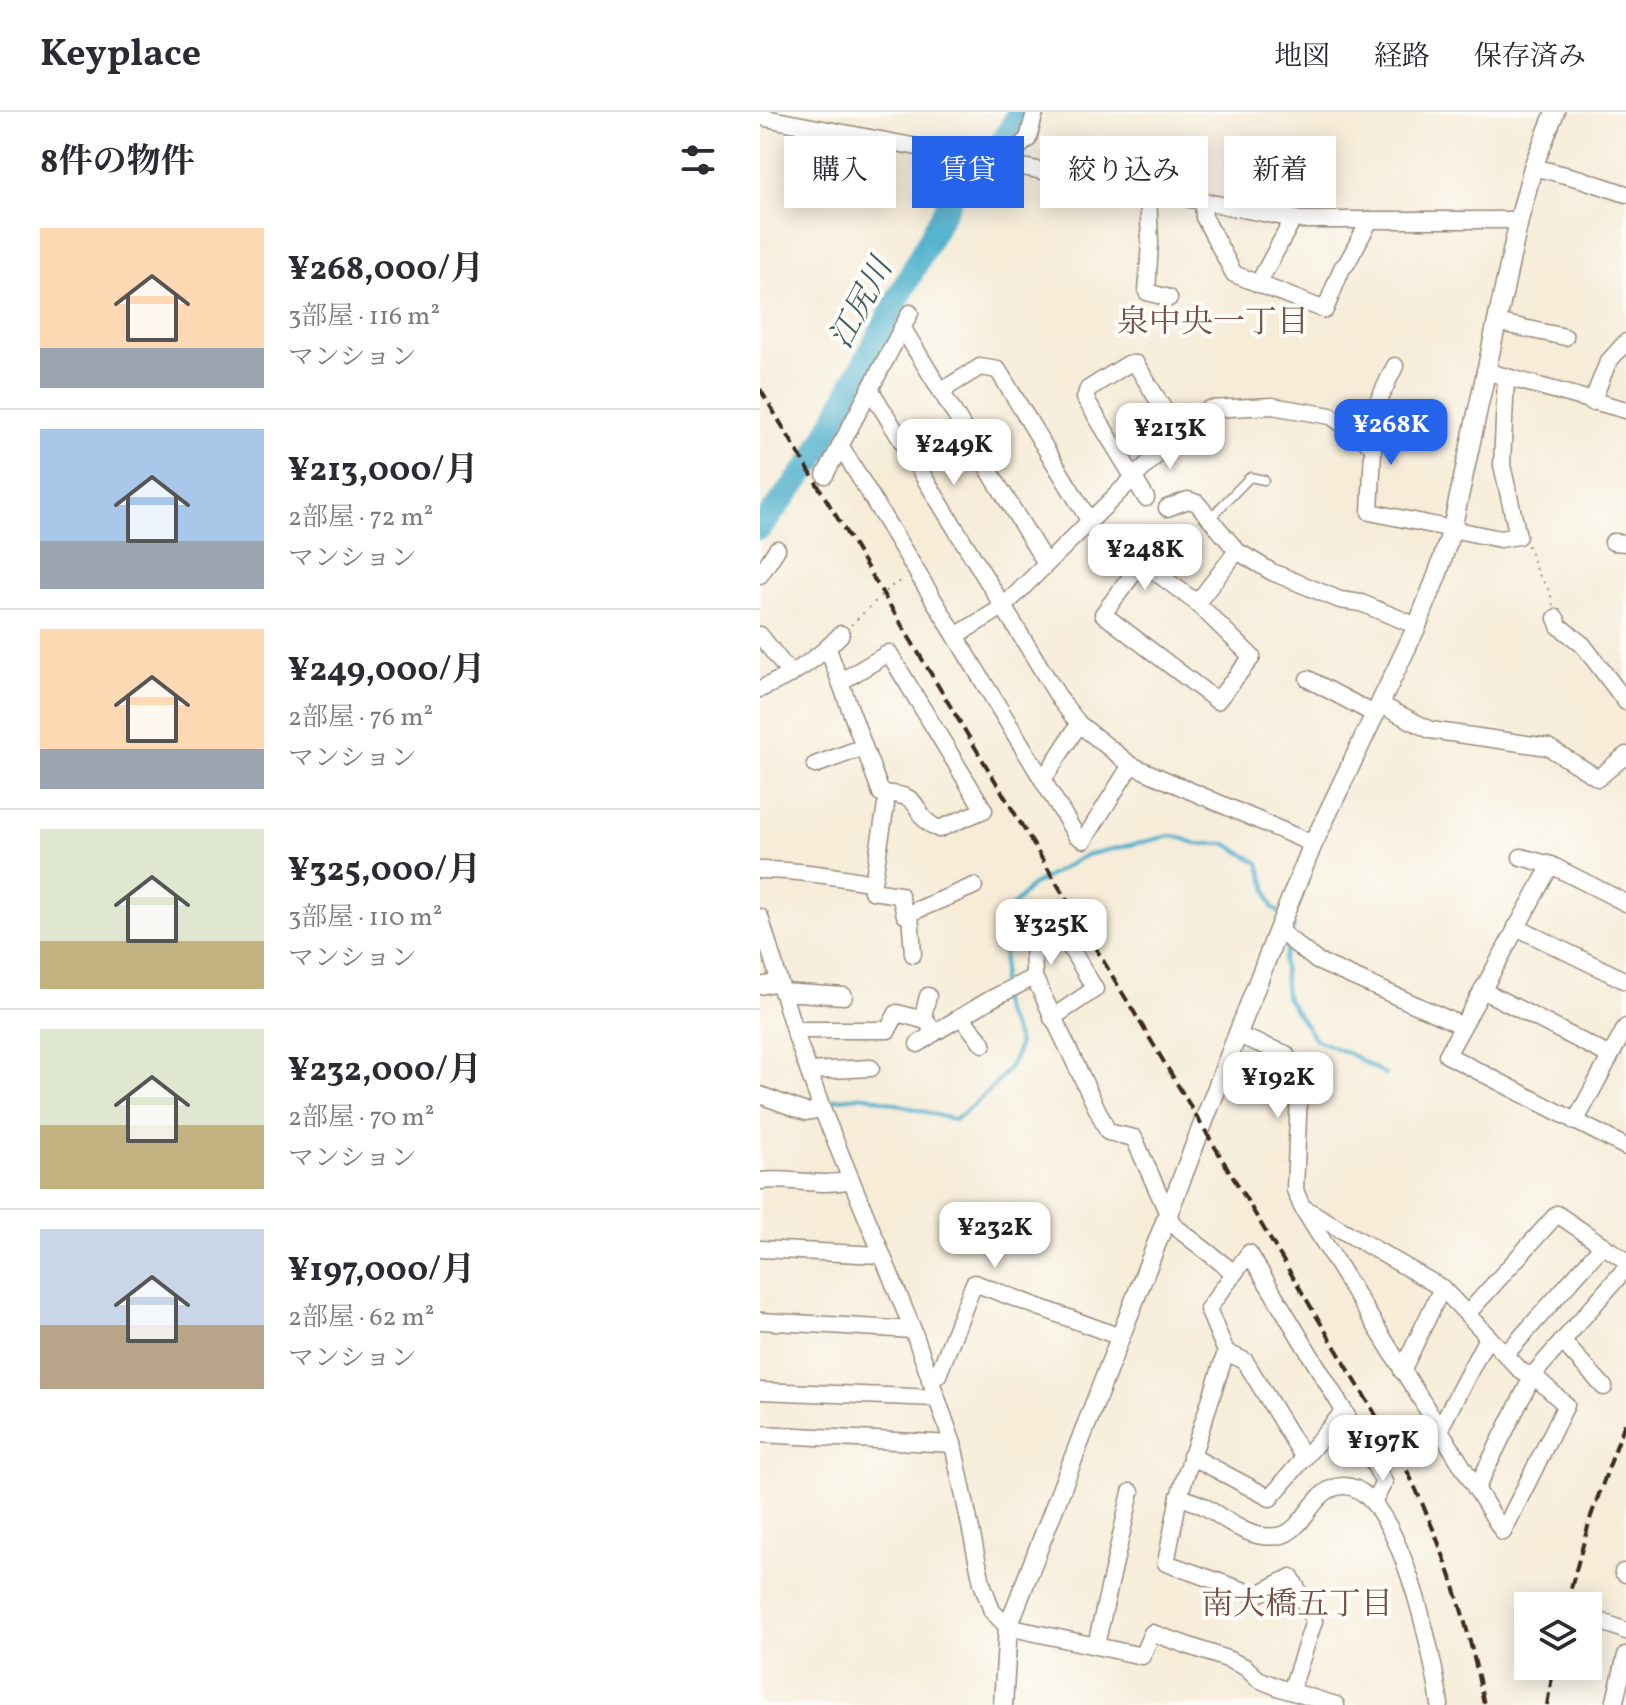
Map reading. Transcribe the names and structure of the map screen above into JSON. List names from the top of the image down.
{
  "districts": ["泉中央一丁目", "南大橋五丁目"],
  "water": ["江尻川"],
  "page": {
    "header": "Keyplace",
    "nav": ["地図", "経路", "保存済み"],
    "heading": "8件の物件",
    "chip": [
      "購入",
      "賃貸",
      "絞り込み",
      "新着"
    ],
    "list": [
      {
        "name": "¥268,000/月",
        "note": "3部屋 · 116 m² · マンション"
      },
      {
        "name": "¥213,000/月",
        "note": "2部屋 · 72 m² · マンション"
      },
      {
        "name": "¥249,000/月",
        "note": "2部屋 · 76 m² · マンション"
      },
      {
        "name": "¥325,000/月",
        "note": "3部屋 · 110 m² · マンション"
      },
      {
        "name": "¥232,000/月",
        "note": "2部屋 · 70 m² · マンション"
      },
      {
        "name": "¥197,000/月",
        "note": "2部屋 · 62 m² · マンション"
      }
    ],
    "price": [
      "¥268K",
      "¥213K",
      "¥249K",
      "¥248K",
      "¥325K",
      "¥192K",
      "¥232K",
      "¥197K"
    ]
  }
}
